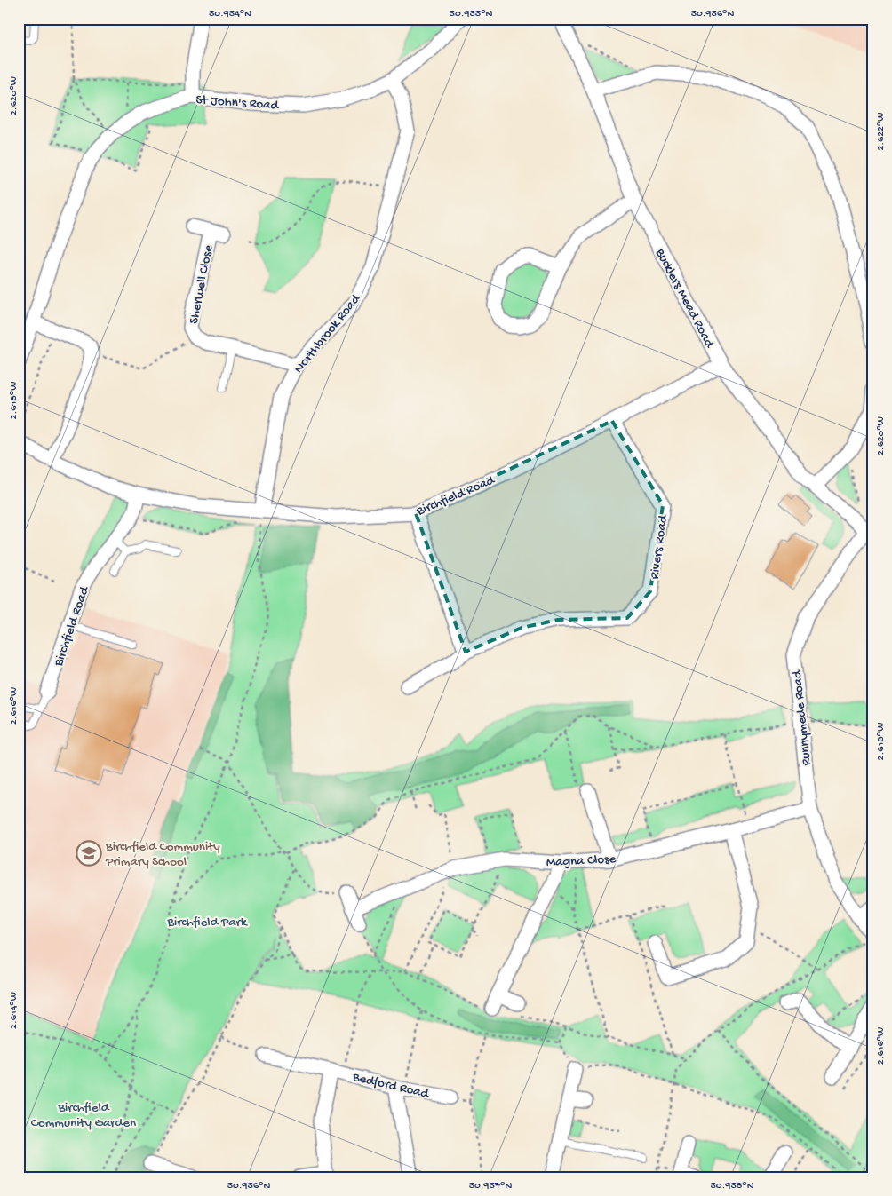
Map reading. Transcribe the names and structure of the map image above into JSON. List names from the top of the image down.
{
  "streets": {
    "street": [
      "St John's Road",
      "Sherwell Close",
      "Bucklers Mead Road",
      "Northbrook Road",
      "Birchfield Road",
      "Rivers Road",
      "Runnymede Road",
      "Magna Close",
      "Bedford Road"
    ]
  },
  "crossings": [
    ["St John's Road", "Northbrook Road"],
    ["Sherwell Close", "Northbrook Road"],
    ["Bucklers Mead Road", "Birchfield Road"],
    ["Bucklers Mead Road", "Runnymede Road"],
    ["Northbrook Road", "Birchfield Road"],
    ["Birchfield Road", "Rivers Road"],
    ["Runnymede Road", "Magna Close"]
  ],
  "parks": ["Birchfield Park", "Birchfield Community Garden"],
  "places": {
    "school or university": ["Birchfield Community Primary School"]
  },
  "coordinates": [
    "50.954°N",
    "50.955°N",
    "50.956°N",
    "2.620°W",
    "2.622°W",
    "2.618°W",
    "2.616°W",
    "2.614°W",
    "50.957°N",
    "50.958°N"
  ]
}
